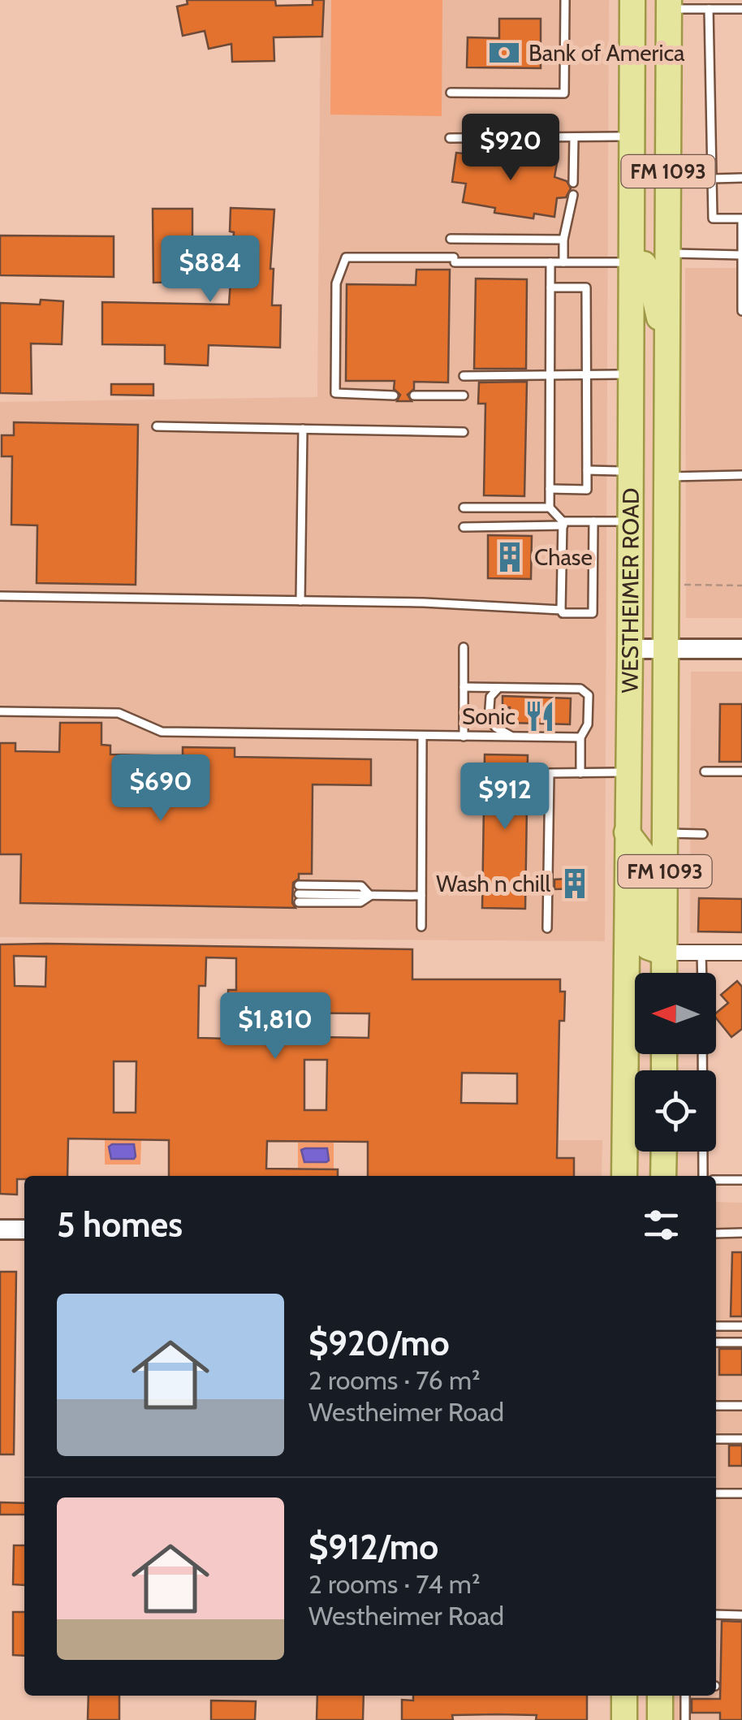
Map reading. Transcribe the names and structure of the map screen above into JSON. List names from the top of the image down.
{
  "streets": {
    "main road": ["FM 1093", "WESTHEIMER ROAD"]
  },
  "places": {
    "bank": ["Bank of America"],
    "building": ["Chase", "Wash n chill"],
    "restaurant": ["Sonic"]
  },
  "north": "left",
  "page": {
    "price": [
      "$920",
      "$884",
      "$690",
      "$912",
      "$1,810"
    ],
    "heading": "5 homes",
    "list": [
      {
        "name": "$920/mo",
        "note": "2 rooms · 76 m² · Westheimer Road"
      },
      {
        "name": "$912/mo",
        "note": "2 rooms · 74 m² · Westheimer Road"
      }
    ]
  }
}
